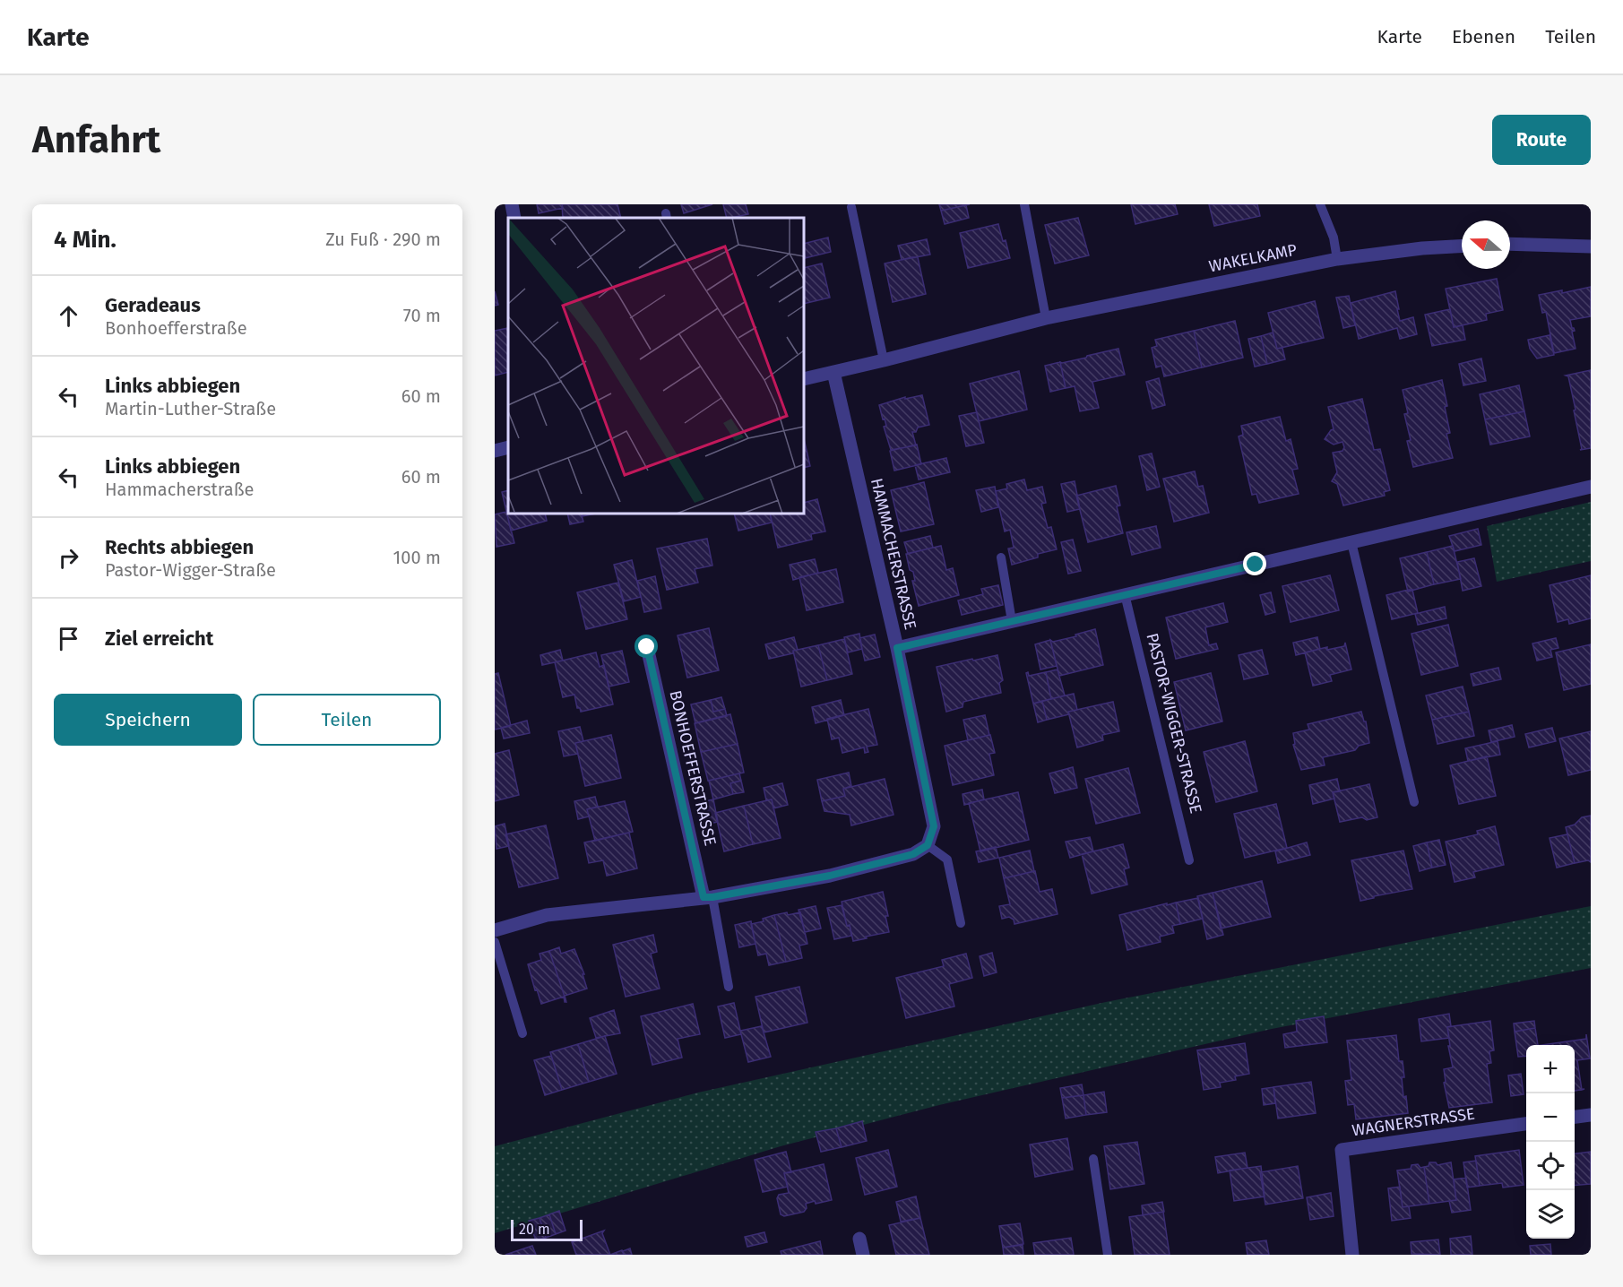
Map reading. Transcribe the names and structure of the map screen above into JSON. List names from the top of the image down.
{
  "streets": {
    "street": [
      "WAKELKAMP",
      "HAMMACHERSTRASSE",
      "BONHOEFFERSTRASSE",
      "WAGNERSTRASSE"
    ],
    "lane": ["PASTOR-WIGGER-STRASSE"]
  },
  "crossings": [
    ["WAKELKAMP", "HAMMACHERSTRASSE"]
  ],
  "scale_bar": "20 m",
  "north": "left",
  "page": {
    "header": "Karte",
    "nav": ["Karte", "Ebenen", "Teilen"],
    "buttons": [
      "Route",
      ["Speichern", "Teilen"]
    ],
    "title": "Anfahrt",
    "heading": ["4 Min.", "Zu Fuß · 290 m"],
    "list": [
      ["Geradeaus", "Bonhoefferstraße", "70 m"],
      ["Links abbiegen", "Martin-Luther-Straße", "60 m"],
      ["Links abbiegen", "Hammacherstraße", "60 m"],
      ["Rechts abbiegen", "Pastor-Wigger-Straße", "100 m"],
      "Ziel erreicht"
    ],
    "map_buttons": ["+", "−"],
    "scale": "20 m"
  }
}
